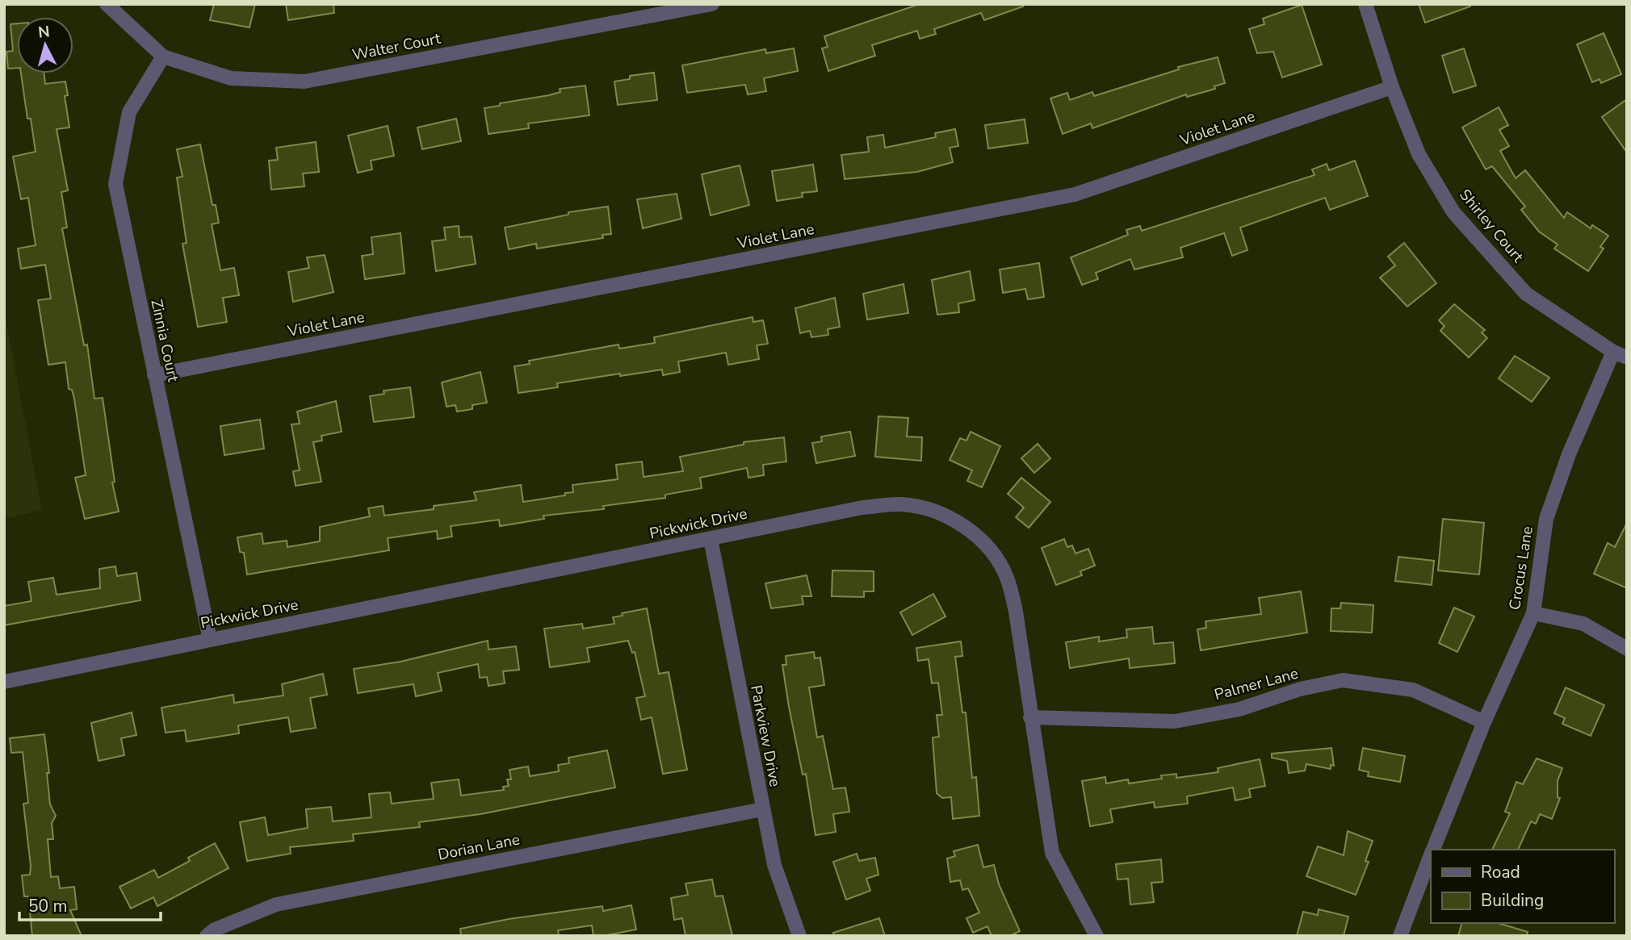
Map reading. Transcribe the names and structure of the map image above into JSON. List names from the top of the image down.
{
  "streets": {
    "street": [
      "Walter Court",
      "Violet Lane",
      "Shirley Court",
      "Zinnia Court",
      "Pickwick Drive",
      "Crocus Lane",
      "Palmer Lane",
      "Parkview Drive",
      "Dorian Lane"
    ]
  },
  "crossings": [
    ["Walter Court", "Zinnia Court"],
    ["Violet Lane", "Shirley Court"],
    ["Violet Lane", "Zinnia Court"],
    ["Shirley Court", "Crocus Lane"],
    ["Zinnia Court", "Pickwick Drive"],
    ["Pickwick Drive", "Palmer Lane"],
    ["Pickwick Drive", "Parkview Drive"],
    ["Crocus Lane", "Palmer Lane"],
    ["Parkview Drive", "Dorian Lane"]
  ],
  "legend": ["Road", "Building"],
  "scale_bar": "50 m",
  "north": "top"
}
